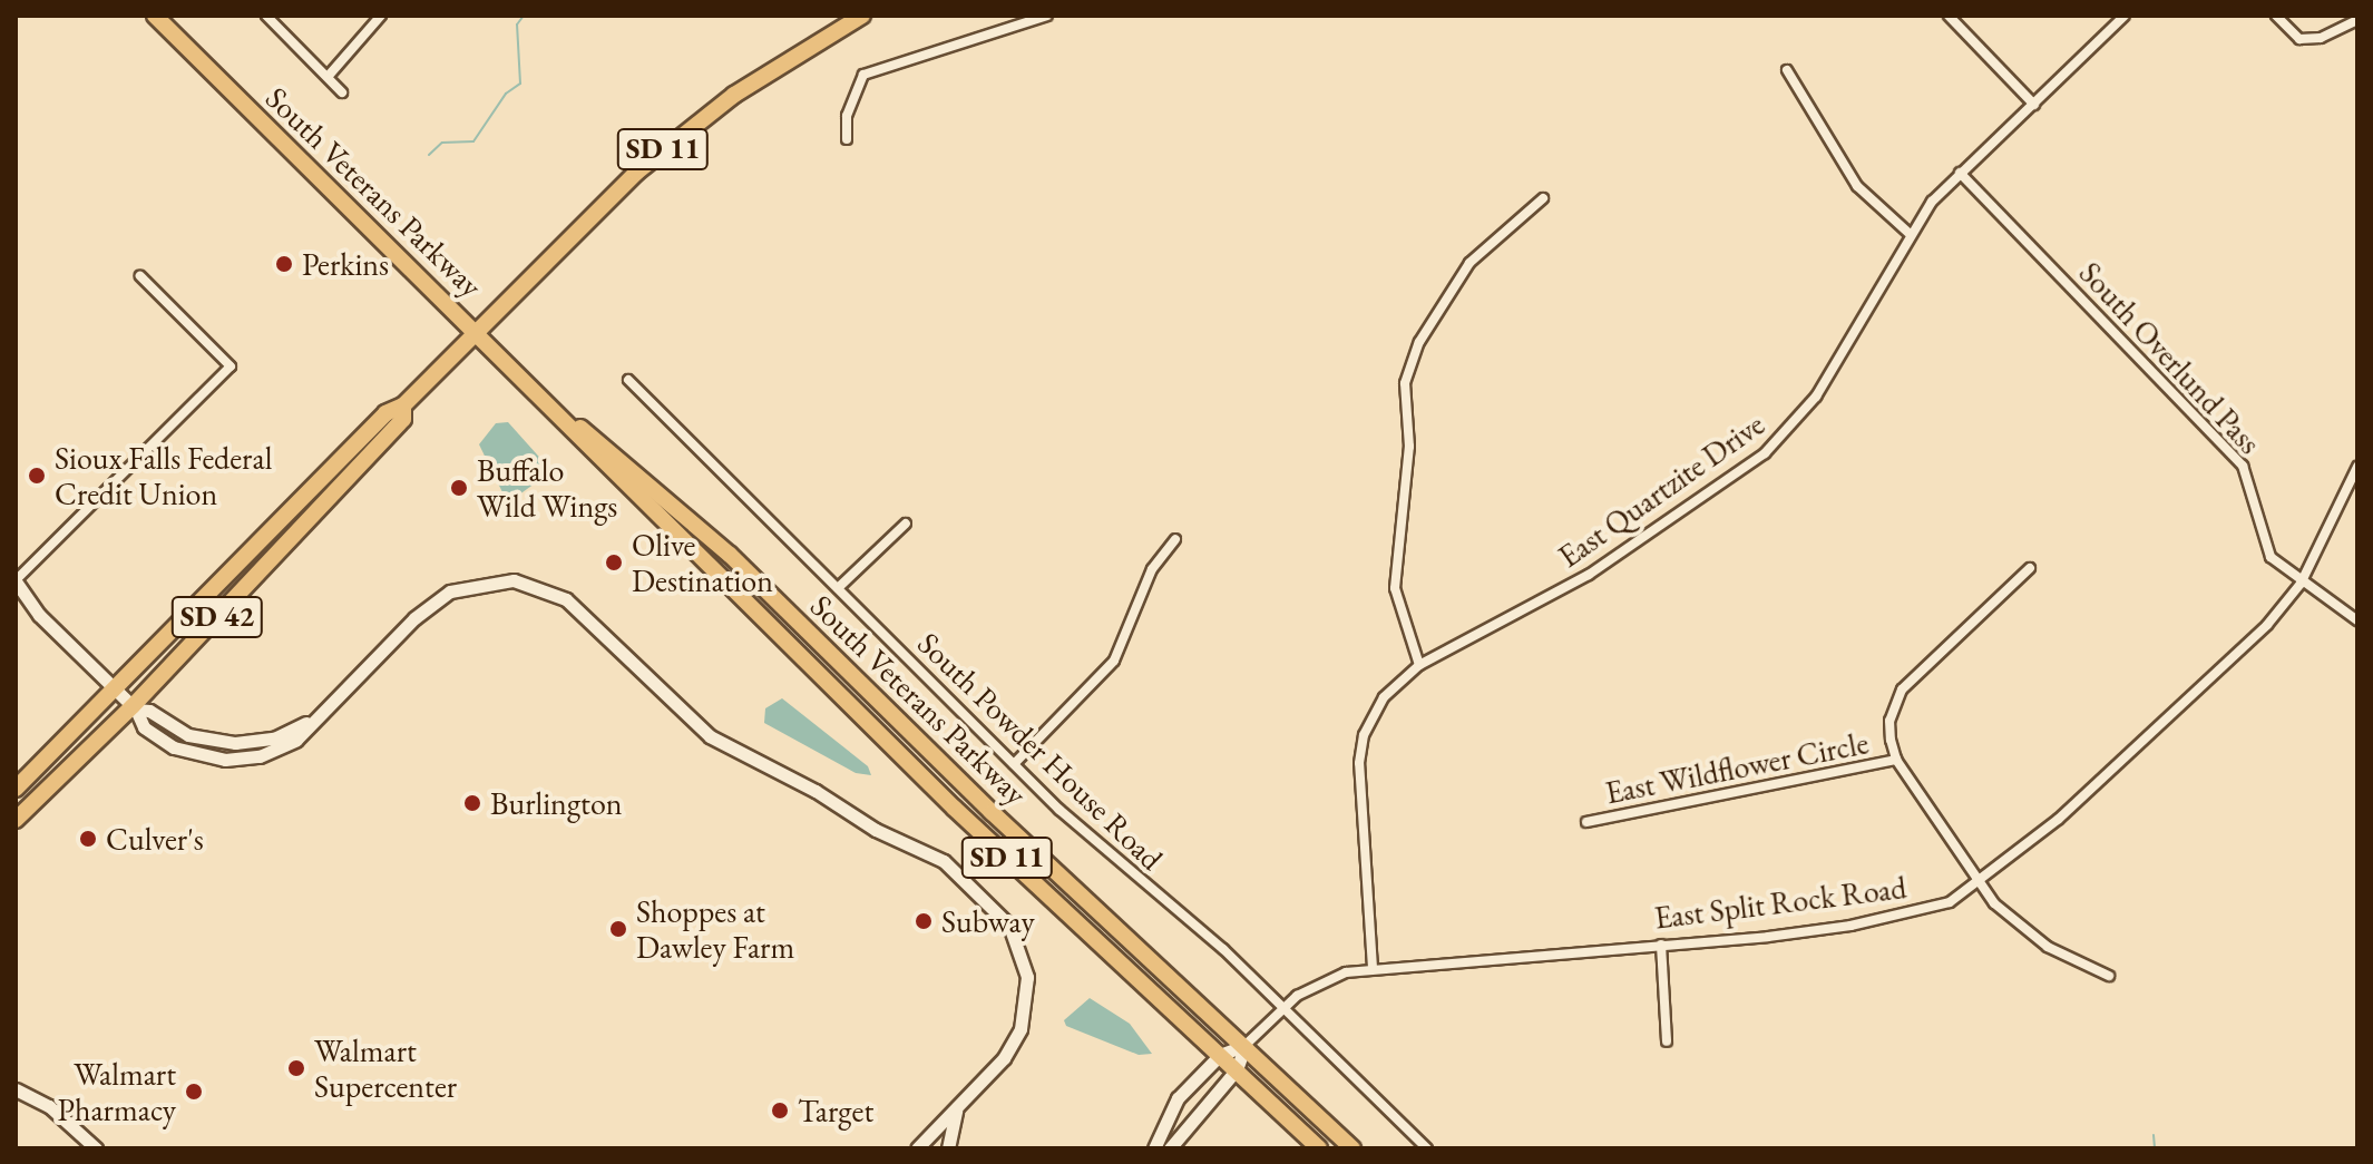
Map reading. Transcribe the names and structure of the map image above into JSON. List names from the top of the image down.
{
  "streets": {
    "main road": ["SD 11", "South Veterans Parkway", "SD 42"],
    "street": [
      "South Overlund Pass",
      "East Quartzite Drive",
      "South Powder House Road",
      "East Wildflower Circle",
      "East Split Rock Road"
    ]
  },
  "crossings": [
    ["SD 11", "South Veterans Parkway"],
    ["SD 11", "SD 42"],
    ["South Veterans Parkway", "SD 42"],
    ["South Veterans Parkway", "East Split Rock Road"],
    ["South Overlund Pass", "East Quartzite Drive"],
    ["South Overlund Pass", "East Split Rock Road"],
    ["East Quartzite Drive", "East Split Rock Road"],
    ["South Powder House Road", "East Split Rock Road"]
  ],
  "places": [
    "Perkins",
    "Sioux Falls Federal Credit Union",
    "Buffalo Wild Wings",
    "Olive Destination",
    "Burlington",
    "Culver's",
    "Subway",
    "Shoppes at Dawley Farm",
    "Walmart Supercenter",
    "Walmart Pharmacy",
    "Target"
  ]
}
